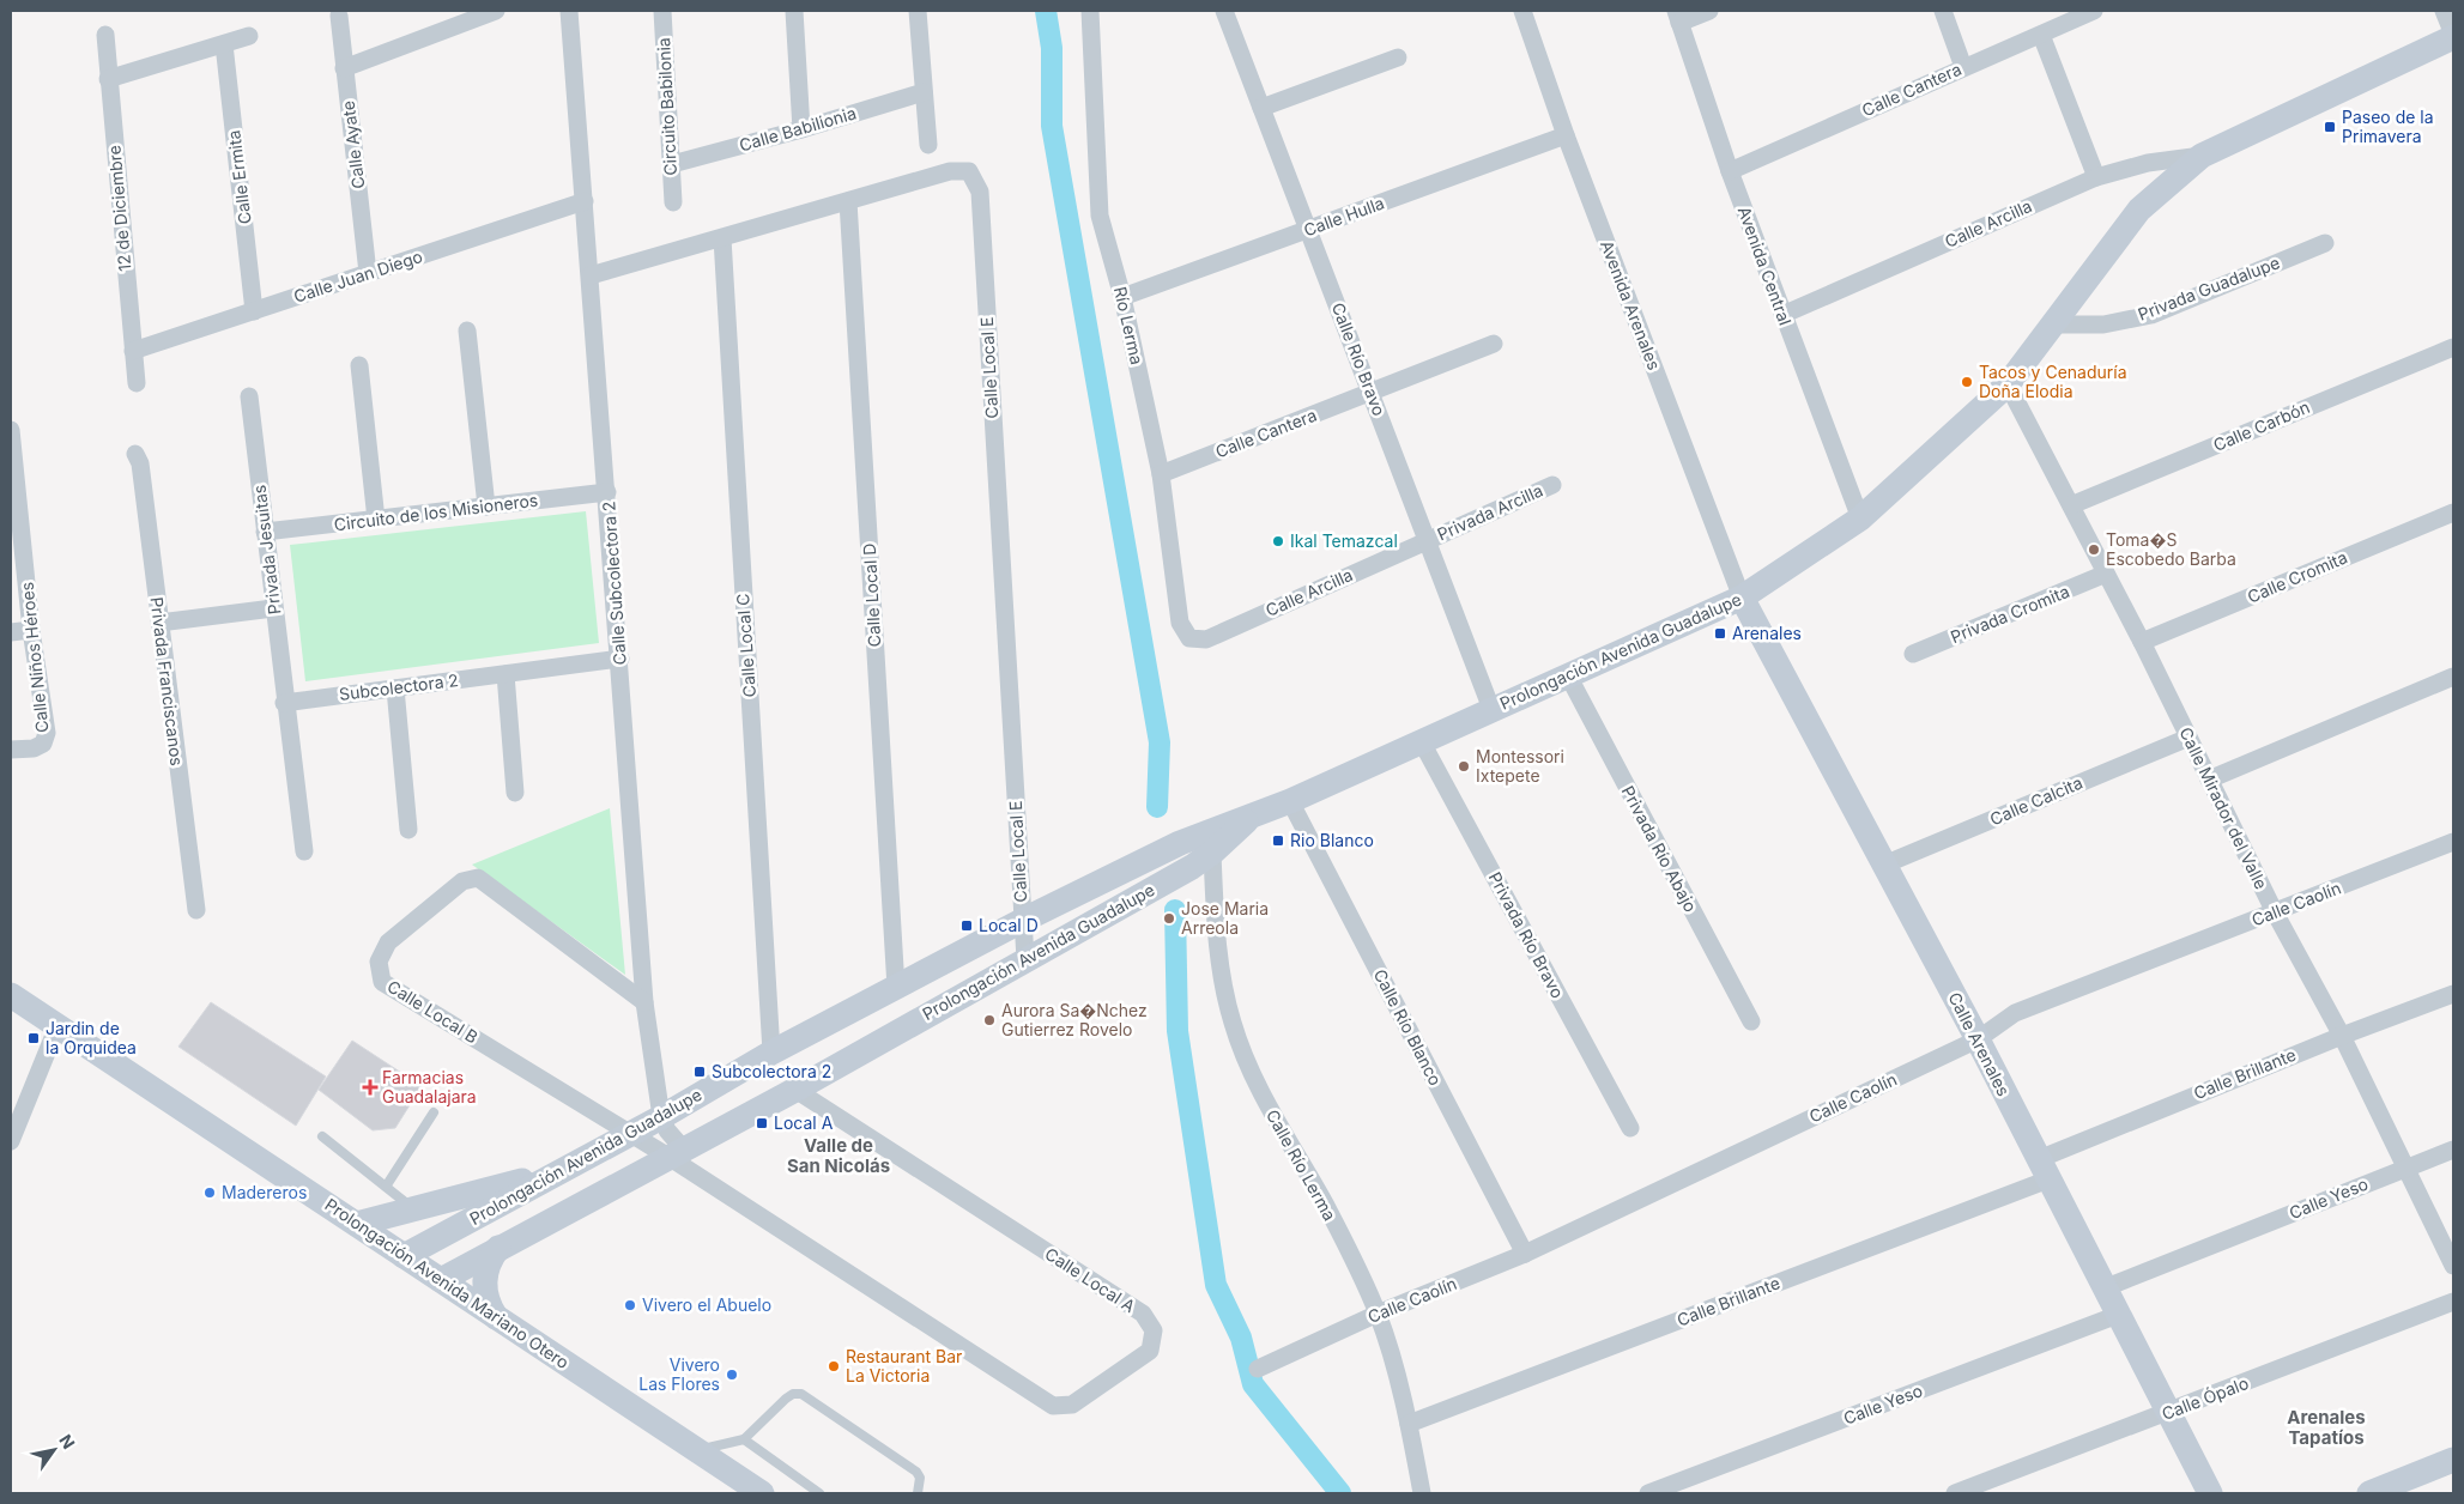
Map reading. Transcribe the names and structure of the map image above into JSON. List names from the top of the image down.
{
  "streets": {
    "main road": ["Prolongación Avenida Guadalupe", "Calle Arenales", "Prolongación Avenida Mariano Otero"],
    "street": [
      "Calle Cantera",
      "Circuito Babilonia",
      "Calle Babilionia",
      "Calle Ayate",
      "Calle Ermita",
      "12 de Diciembre",
      "Calle Hulla",
      "Calle Arcilla",
      "Avenida Central",
      "Calle Juan Diego",
      "Privada Guadalupe",
      "Avenida Arenales",
      "Río Lerma",
      "Calle Río Bravo",
      "Calle Local E",
      "Calle Carbón",
      "Circuito de los Misioneros",
      "Privada Arcilla",
      "Privada Jesuitas",
      "Calle Cromita",
      "Calle Subcolectora 2",
      "Calle Local D",
      "Privada Cromita",
      "Calle Local C",
      "Calle Niños Héroes",
      "Privada Franciscanos",
      "Subcolectora 2",
      "Calle Calcita",
      "Calle Mirador del Valle",
      "Privada Río Abajo",
      "Calle Caolín",
      "Privada Río Bravo",
      "Calle Local B",
      "Calle Río Blanco",
      "Calle Brillante",
      "Calle Río Lerma",
      "Calle Yeso",
      "Calle Local A",
      "Calle Ópalo"
    ]
  },
  "crossings": [
    ["Calle Cantera", "Avenida Central"],
    ["Calle Cantera", "Río Lerma"],
    ["Calle Cantera", "Calle Río Bravo"],
    ["Circuito Babilonia", "Calle Babilionia"],
    ["Calle Ayate", "Calle Juan Diego"],
    ["Calle Ermita", "Calle Juan Diego"],
    ["12 de Diciembre", "Calle Juan Diego"],
    ["Calle Hulla", "Avenida Arenales"],
    ["Calle Hulla", "Río Lerma"],
    ["Calle Hulla", "Calle Río Bravo"],
    ["Calle Arcilla", "Avenida Central"],
    ["Calle Arcilla", "Río Lerma"],
    ["Calle Arcilla", "Calle Río Bravo"],
    ["Calle Arcilla", "Privada Arcilla"],
    ["Calle Arcilla", "Prolongación Avenida Guadalupe"],
    ["Avenida Central", "Prolongación Avenida Guadalupe"],
    ["Calle Juan Diego", "Calle Subcolectora 2"],
    ["Privada Guadalupe", "Prolongación Avenida Guadalupe"],
    ["Avenida Arenales", "Prolongación Avenida Guadalupe"],
    ["Avenida Arenales", "Calle Arenales"],
    ["Calle Río Bravo", "Privada Arcilla"],
    ["Calle Río Bravo", "Prolongación Avenida Guadalupe"],
    ["Calle Local E", "Calle Subcolectora 2"],
    ["Calle Local E", "Calle Local D"],
    ["Calle Local E", "Calle Local C"],
    ["Calle Local E", "Prolongación Avenida Guadalupe"],
    ["Calle Carbón", "Calle Mirador del Valle"],
    ["Circuito de los Misioneros", "Privada Jesuitas"],
    ["Circuito de los Misioneros", "Calle Subcolectora 2"],
    ["Privada Jesuitas", "Subcolectora 2"],
    ["Calle Cromita", "Calle Mirador del Valle"],
    ["Calle Subcolectora 2", "Prolongación Avenida Guadalupe"],
    ["Calle Subcolectora 2", "Subcolectora 2"],
    ["Calle Subcolectora 2", "Calle Local B"],
    ["Calle Subcolectora 2", "Calle Local A"],
    ["Calle Local D", "Prolongación Avenida Guadalupe"],
    ["Privada Cromita", "Calle Mirador del Valle"],
    ["Calle Local C", "Prolongación Avenida Guadalupe"],
    ["Prolongación Avenida Guadalupe", "Calle Mirador del Valle"],
    ["Prolongación Avenida Guadalupe", "Privada Río Abajo"],
    ["Prolongación Avenida Guadalupe", "Privada Río Bravo"],
    ["Prolongación Avenida Guadalupe", "Calle Local B"],
    ["Prolongación Avenida Guadalupe", "Calle Río Blanco"],
    ["Prolongación Avenida Guadalupe", "Calle Arenales"],
    ["Prolongación Avenida Guadalupe", "Calle Río Lerma"],
    ["Prolongación Avenida Guadalupe", "Calle Local A"],
    ["Prolongación Avenida Guadalupe", "Prolongación Avenida Mariano Otero"],
    ["Calle Calcita", "Calle Mirador del Valle"],
    ["Calle Calcita", "Calle Arenales"],
    ["Calle Mirador del Valle", "Calle Caolín"],
    ["Calle Mirador del Valle", "Calle Brillante"],
    ["Calle Mirador del Valle", "Calle Yeso"],
    ["Calle Caolín", "Calle Río Blanco"],
    ["Calle Caolín", "Calle Arenales"],
    ["Calle Caolín", "Calle Río Lerma"],
    ["Calle Local B", "Calle Local A"],
    ["Calle Arenales", "Calle Brillante"],
    ["Calle Arenales", "Calle Yeso"],
    ["Calle Arenales", "Calle Ópalo"],
    ["Calle Brillante", "Calle Río Lerma"]
  ],
  "districts": ["Valle de San Nicolás", "Arenales Tapatíos"],
  "places": {
    "transit": [
      "Paseo de la Primavera",
      "Arenales",
      "Rio Blanco",
      "Local D",
      "Jardin de la Orquidea",
      "Subcolectora 2",
      "Local A"
    ],
    "other": [
      "Tacos y Cenaduría Doña Elodia",
      "Ikal Temazcal",
      "Toma�S Escobedo Barba",
      "Montessori Ixtepete",
      "Jose Maria Arreola",
      "Aurora Sa�Nchez Gutierrez Rovelo",
      "Madereros",
      "Vivero el Abuelo",
      "Restaurant Bar La Victoria",
      "Vivero Las Flores"
    ],
    "health": ["Farmacias Guadalajara"]
  },
  "north": "top right"
}
